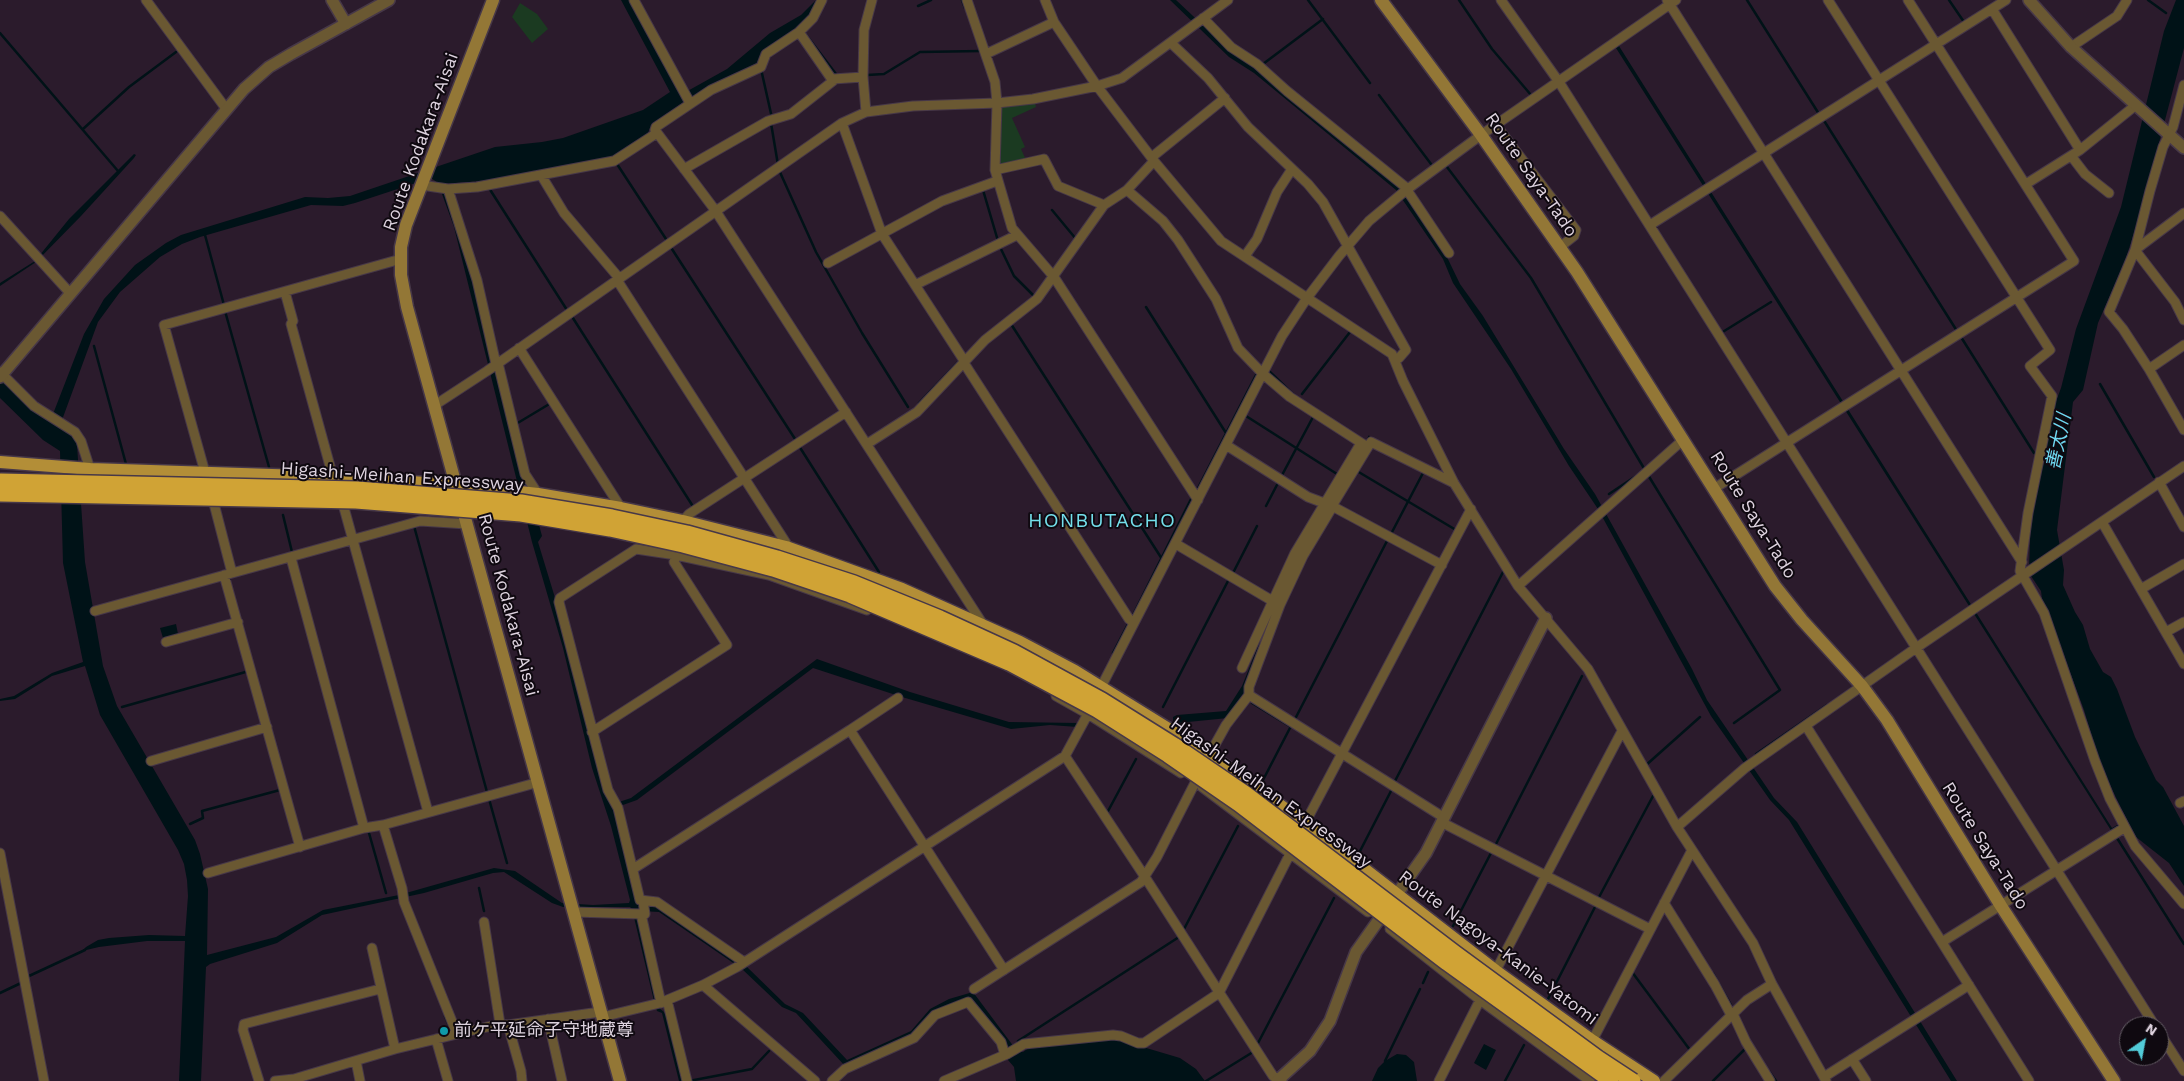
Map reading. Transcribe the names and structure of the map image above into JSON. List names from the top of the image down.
{
  "streets": {
    "highway": ["Higashi-Meihan Expressway"],
    "main road": ["Route Kodakara-Aisai", "Route Saya-Tado", "Route Nagoya-Kanie-Yatomi"]
  },
  "crossings": [
    ["Route Kodakara-Aisai", "Route Nagoya-Kanie-Yatomi"]
  ],
  "districts": ["HONBUTACHO"],
  "water": ["善太川"],
  "places": ["前ケ平延命子守地蔵尊"],
  "north": "top right"
}
